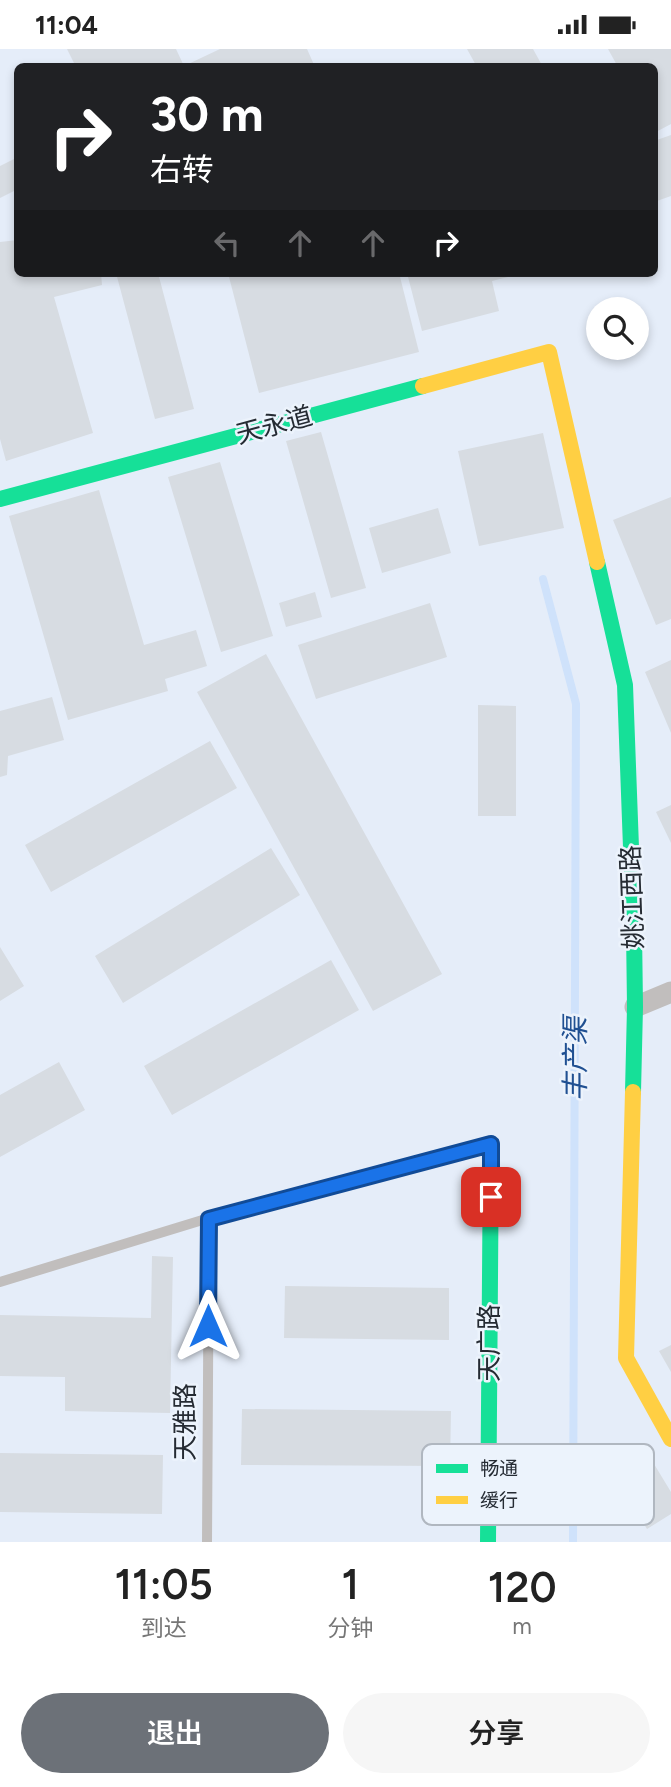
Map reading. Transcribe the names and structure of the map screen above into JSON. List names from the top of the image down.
{
  "streets": {
    "street": ["天永道", "姚江西路", "天广路"],
    "lane": ["天雅路"]
  },
  "crossings": [
    ["天永道", "姚江西路"]
  ],
  "water": ["丰产渠"],
  "legend": ["畅通", "缓行"],
  "page": {
    "status": "11:04",
    "turn": ["30 m", "右转"],
    "eta": [
      "11:05",
      "到达",
      "1",
      "分钟",
      "120",
      "m"
    ],
    "buttons": ["退出", "分享"]
  }
}
